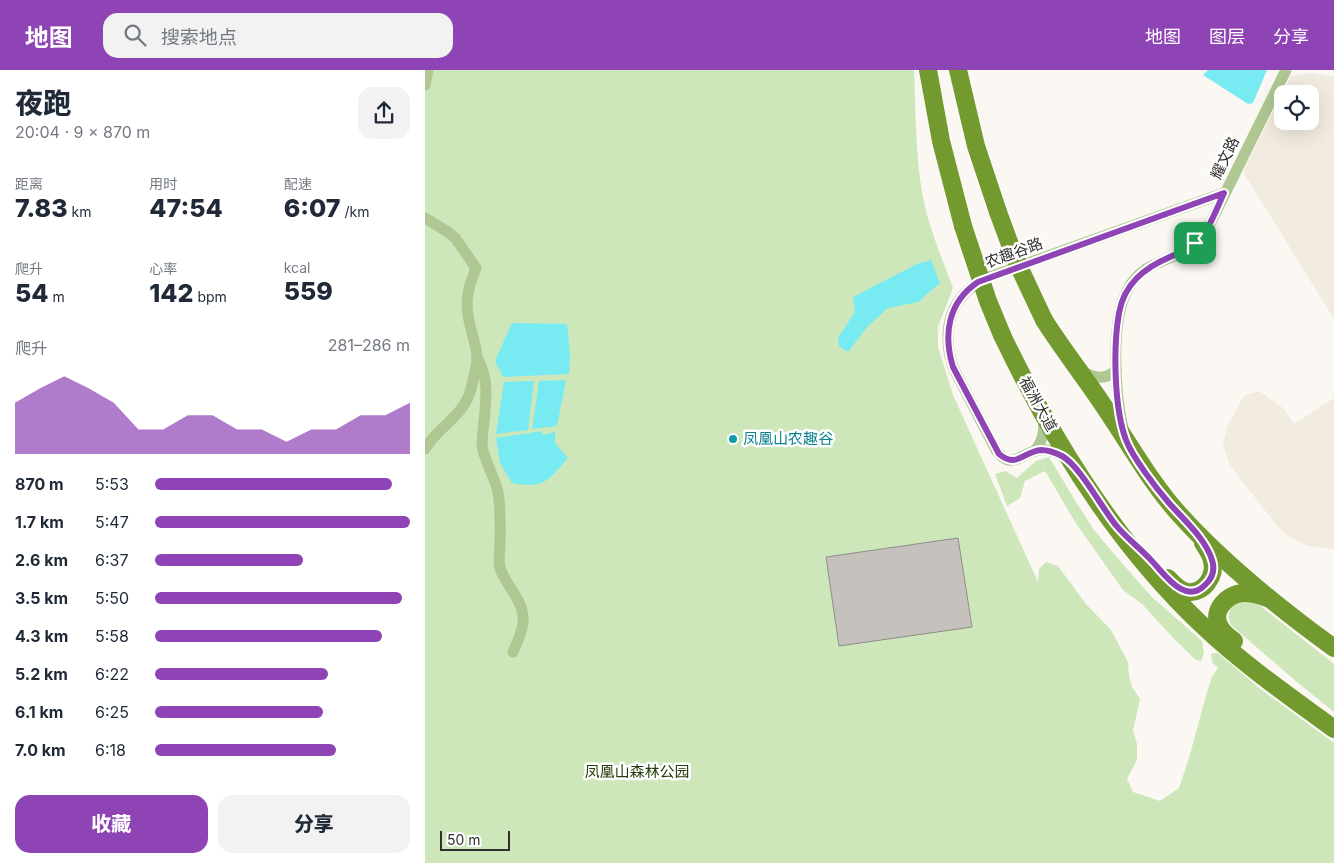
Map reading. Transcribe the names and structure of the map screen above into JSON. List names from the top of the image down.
{
  "streets": {
    "main road": ["福洲大道"],
    "street": ["耀文路", "农趣谷路"]
  },
  "crossings": [
    ["耀文路", "农趣谷路"]
  ],
  "parks": ["凤凰山森林公园"],
  "places": ["凤凰山农趣谷"],
  "scale_bar": "50 m",
  "page": {
    "header": "地图",
    "search": "搜索地点",
    "nav": ["地图", "图层", "分享"],
    "heading": ["夜跑", "20:04 · 9 × 870 m"],
    "stats": [
      ["距离", "7.83 km"],
      ["用时", "47:54"],
      ["配速", "6:07 /km"],
      ["爬升", "54 m"],
      ["心率", "142 bpm"],
      ["kcal", "559"]
    ],
    "chart": ["爬升", "281–286 m"],
    "list": [
      {
        "name": "870 m",
        "note": "5:53"
      },
      {
        "name": "1.7 km",
        "note": "5:47"
      },
      {
        "name": "2.6 km",
        "note": "6:37"
      },
      {
        "name": "3.5 km",
        "note": "5:50"
      },
      {
        "name": "4.3 km",
        "note": "5:58"
      },
      {
        "name": "5.2 km",
        "note": "6:22"
      },
      {
        "name": "6.1 km",
        "note": "6:25"
      },
      {
        "name": "7.0 km",
        "note": "6:18"
      }
    ],
    "buttons": ["收藏", "分享"],
    "scale": "50 m"
  }
}
